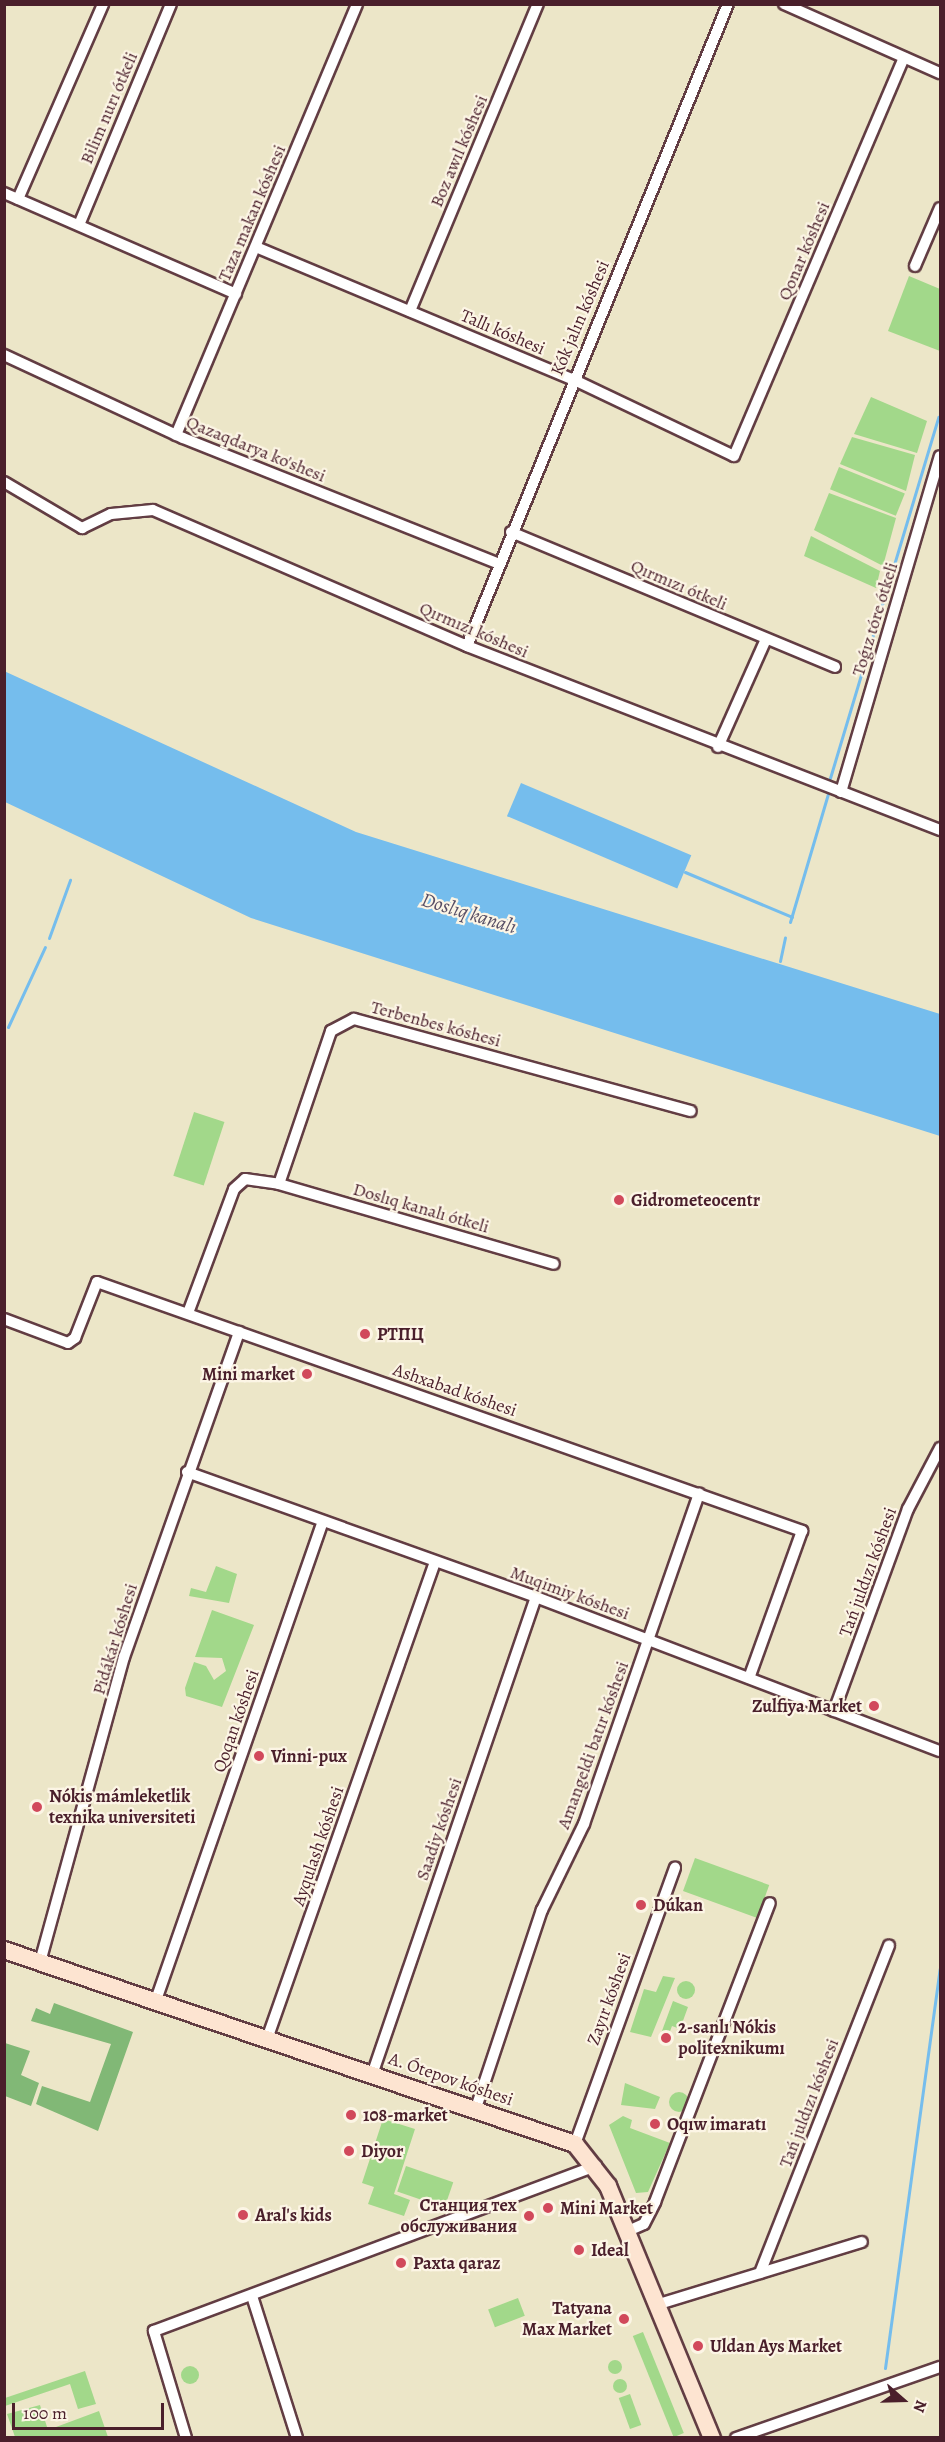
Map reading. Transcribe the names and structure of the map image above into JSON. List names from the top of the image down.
{
  "streets": {
    "main road": ["A. Ótepov kóshesi"],
    "street": [
      "Bilim nurı ótkeli",
      "Boz awıl kóshesi",
      "Taza makan kóshesi",
      "Qonar kóshesi",
      "Kók jalın kóshesi",
      "Tallı kóshesi",
      "Qazaqdarya ko'shesi",
      "Qırmızı ótkeli",
      "Toǵız tóre ótkeli",
      "Qırmızı kóshesi",
      "Terbenbes kóshesi",
      "Doslıq kanalı ótkeli",
      "Ashxabad kóshesi",
      "Tań juldızı kóshesi",
      "Muqimiy kóshesi",
      "Pidákár kóshesi",
      "Qoqan kóshesi",
      "Amangeldi batır kóshesi",
      "Saadiy kóshesi",
      "Ayqulash kóshesi",
      "Zayır kóshesi"
    ]
  },
  "crossings": [
    ["Boz awıl kóshesi", "Tallı kóshesi"],
    ["Taza makan kóshesi", "Tallı kóshesi"],
    ["Taza makan kóshesi", "Qazaqdarya ko'shesi"],
    ["Qonar kóshesi", "Tallı kóshesi"],
    ["Kók jalın kóshesi", "Tallı kóshesi"],
    ["Kók jalın kóshesi", "Qazaqdarya ko'shesi"],
    ["Kók jalın kóshesi", "Qırmızı ótkeli"],
    ["Kók jalın kóshesi", "Qırmızı kóshesi"],
    ["Toǵız tóre ótkeli", "Qırmızı kóshesi"],
    ["Terbenbes kóshesi", "Doslıq kanalı ótkeli"],
    ["Ashxabad kóshesi", "Muqimiy kóshesi"],
    ["Ashxabad kóshesi", "Pidákár kóshesi"],
    ["Ashxabad kóshesi", "Amangeldi batır kóshesi"],
    ["Tań juldızı kóshesi", "Muqimiy kóshesi"],
    ["Muqimiy kóshesi", "Pidákár kóshesi"],
    ["Muqimiy kóshesi", "Qoqan kóshesi"],
    ["Muqimiy kóshesi", "Amangeldi batır kóshesi"],
    ["Muqimiy kóshesi", "Saadiy kóshesi"],
    ["Muqimiy kóshesi", "Ayqulash kóshesi"],
    ["Pidákár kóshesi", "A. Ótepov kóshesi"],
    ["Qoqan kóshesi", "A. Ótepov kóshesi"],
    ["Amangeldi batır kóshesi", "A. Ótepov kóshesi"],
    ["Saadiy kóshesi", "A. Ótepov kóshesi"],
    ["Ayqulash kóshesi", "A. Ótepov kóshesi"],
    ["Zayır kóshesi", "A. Ótepov kóshesi"]
  ],
  "water": ["Doslıq kanalı"],
  "places": [
    "Gidrometeocentr",
    "РТПЦ",
    "Mini market",
    "Zulfiya Market",
    "Vinni-pux",
    "Nókis mámleketlik texnika universiteti",
    "Dúkan",
    "2-sanlı Nókis politexnikumı",
    "108-market",
    "Oqıw imaratı",
    "Diyor",
    "Mini Market",
    "Aral's kids",
    "Станция тех обслуживания",
    "Ideal",
    "Paxta qaraz",
    "Tatyana Max Market",
    "Uldan Ays Market"
  ],
  "scale_bar": "100 m",
  "north": "right"
}
